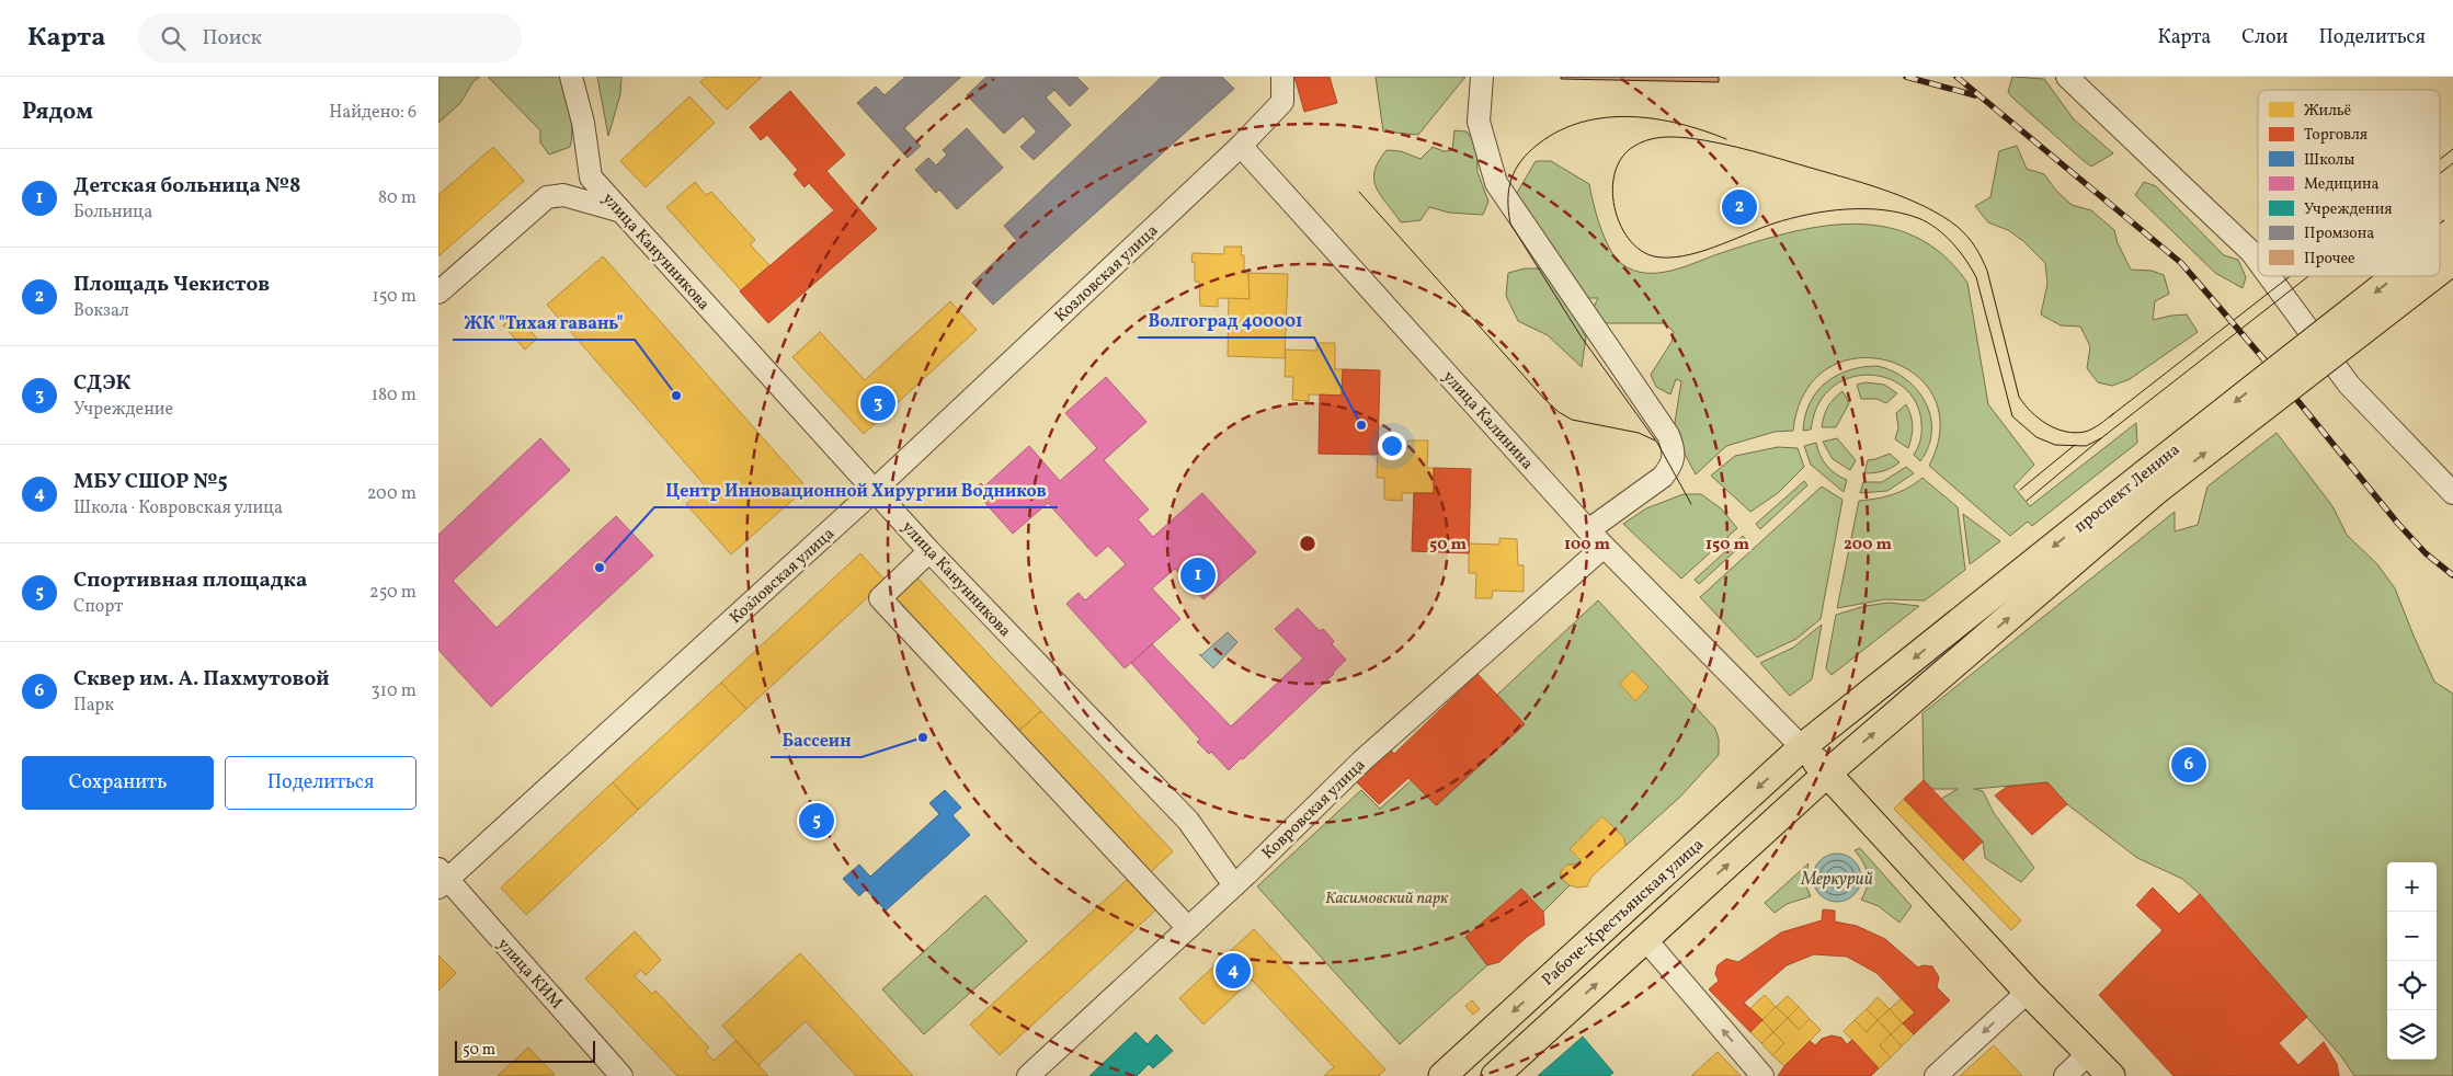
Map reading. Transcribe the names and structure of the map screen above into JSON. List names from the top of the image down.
{
  "streets": {
    "main road": ["проспект Ленина", "Рабоче-Крестьянская улица"],
    "street": [
      "улица Канунникова",
      "Козловская улица",
      "улица Калинина",
      "Ковровская улица",
      "улица КИМ"
    ]
  },
  "crossings": [
    ["улица Канунникова", "Козловская улица"],
    ["улица Канунникова", "Ковровская улица"],
    ["Козловская улица", "улица Калинина"],
    ["Козловская улица", "улица КИМ"],
    ["улица Калинина", "проспект Ленина"],
    ["улица Калинина", "Ковровская улица"],
    ["улица Калинина", "Рабоче-Крестьянская улица"],
    ["проспект Ленина", "Рабоче-Крестьянская улица"]
  ],
  "water": ["Меркурий"],
  "parks": ["Касимовский парк"],
  "places": [
    "ЖК \"Тихая гавань\"",
    "Волгоград 400001",
    "Центр Инновационной Хирургии Водников",
    "Бассеин"
  ],
  "legend": [
    "Жильё",
    "Торговля",
    "Школы",
    "Медицина",
    "Учреждения",
    "Промзона",
    "Прочее"
  ],
  "scale_bar": "50 m",
  "page": {
    "header": "Карта",
    "search": "Поиск",
    "nav": ["Карта", "Слои", "Поделиться"],
    "heading": ["Рядом", "Найдено: 6"],
    "list": [
      {
        "mark": "1",
        "name": "Детская больница №8",
        "note": "Больница",
        "value": "80 m"
      },
      {
        "mark": "2",
        "name": "Площадь Чекистов",
        "note": "Вокзал",
        "value": "150 m"
      },
      {
        "mark": "3",
        "name": "СДЭК",
        "note": "Учреждение",
        "value": "180 m"
      },
      {
        "mark": "4",
        "name": "МБУ СШОР №5",
        "note": "Школа · Ковровская улица",
        "value": "200 m"
      },
      {
        "mark": "5",
        "name": "Спортивная площадка",
        "note": "Спорт",
        "value": "250 m"
      },
      {
        "mark": "6",
        "name": "Сквер им. А. Пахмутовой",
        "note": "Парк",
        "value": "310 m"
      }
    ],
    "pins": [
      "2",
      "3",
      "1",
      "6",
      "5",
      "4"
    ],
    "buttons": ["Сохранить", "Поделиться"],
    "map_buttons": ["+", "−"],
    "scale": "50 m"
  },
  "rings": [
    "50 m",
    "100 m",
    "150 m",
    "200 m"
  ]
}
